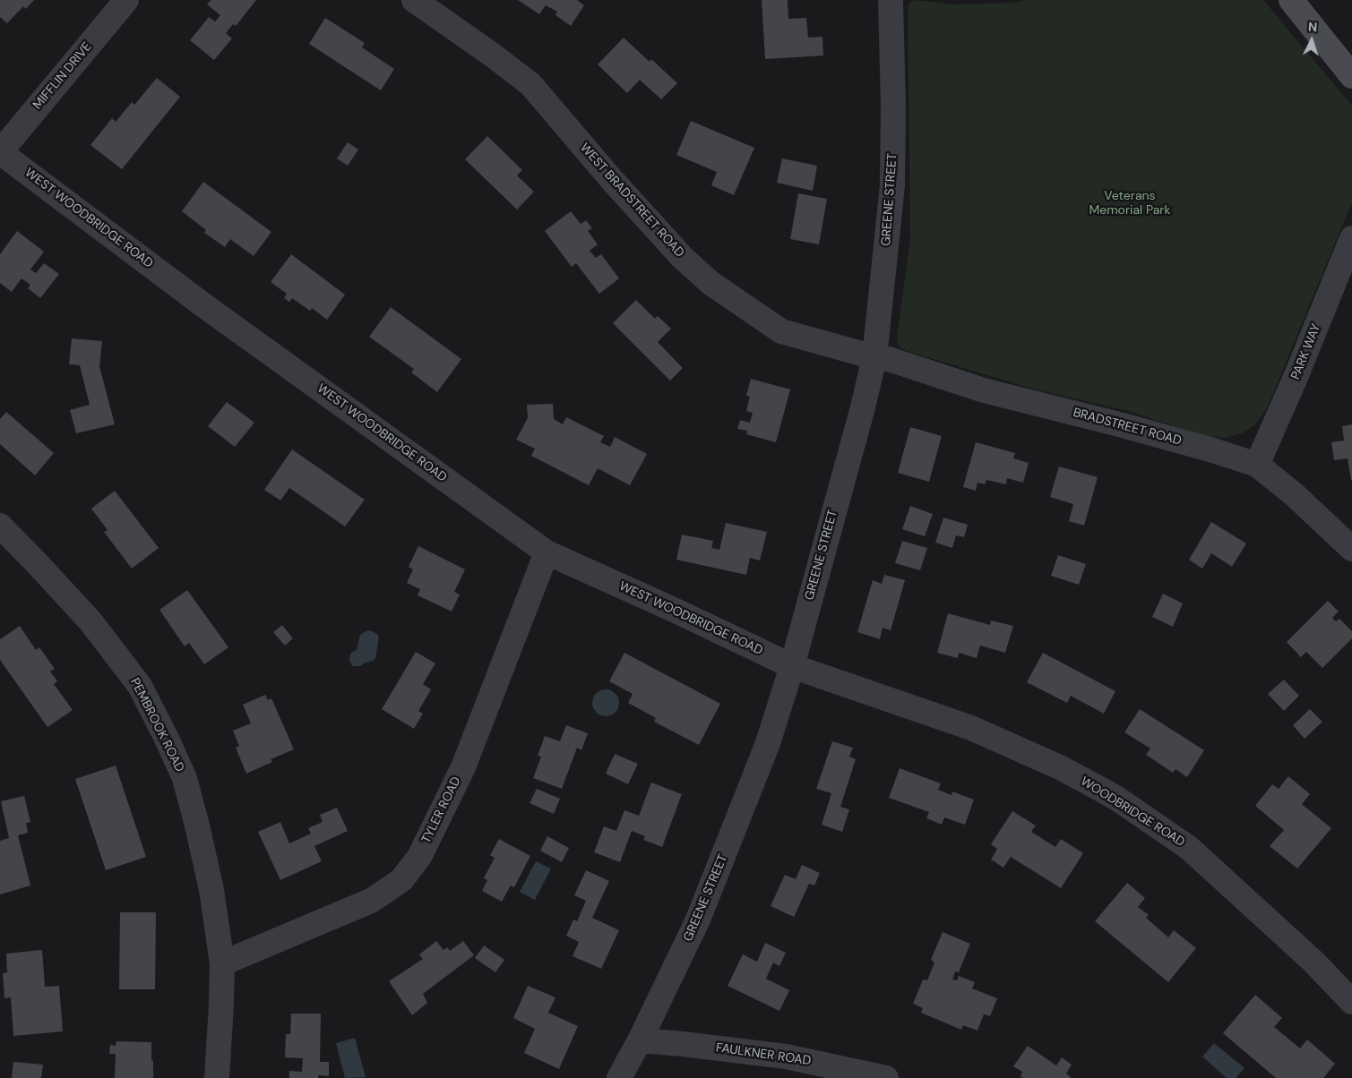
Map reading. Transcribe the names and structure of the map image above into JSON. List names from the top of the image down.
{
  "streets": {
    "street": [
      "MIFFLIN DRIVE",
      "GREENE STREET",
      "WEST BRADSTREET ROAD",
      "WEST WOODBRIDGE ROAD",
      "PARK WAY",
      "BRADSTREET ROAD",
      "PEMBROOK ROAD",
      "TYLER ROAD",
      "WOODBRIDGE ROAD",
      "FAULKNER ROAD"
    ]
  },
  "crossings": [
    ["MIFFLIN DRIVE", "WEST WOODBRIDGE ROAD"],
    ["GREENE STREET", "WEST BRADSTREET ROAD"],
    ["GREENE STREET", "WEST WOODBRIDGE ROAD"],
    ["GREENE STREET", "BRADSTREET ROAD"],
    ["GREENE STREET", "WOODBRIDGE ROAD"],
    ["GREENE STREET", "FAULKNER ROAD"],
    ["WEST BRADSTREET ROAD", "BRADSTREET ROAD"],
    ["WEST WOODBRIDGE ROAD", "TYLER ROAD"],
    ["WEST WOODBRIDGE ROAD", "WOODBRIDGE ROAD"],
    ["PARK WAY", "BRADSTREET ROAD"],
    ["PEMBROOK ROAD", "TYLER ROAD"]
  ],
  "parks": ["Veterans Memorial Park"],
  "north": "top"
}
